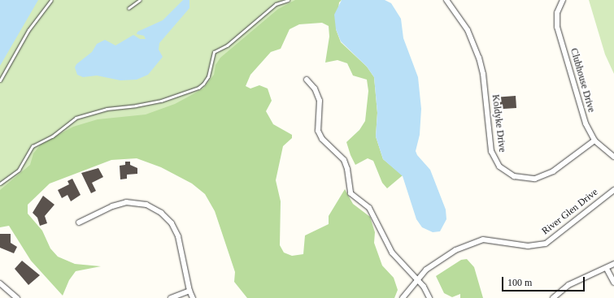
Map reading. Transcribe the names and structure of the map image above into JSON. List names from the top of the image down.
{
  "streets": {
    "street": ["Clubhouse Drive", "Koldyke Drive", "River Glen Drive"]
  },
  "crossings": [
    ["Clubhouse Drive", "Koldyke Drive"]
  ],
  "scale_bar": "100 m"
}
